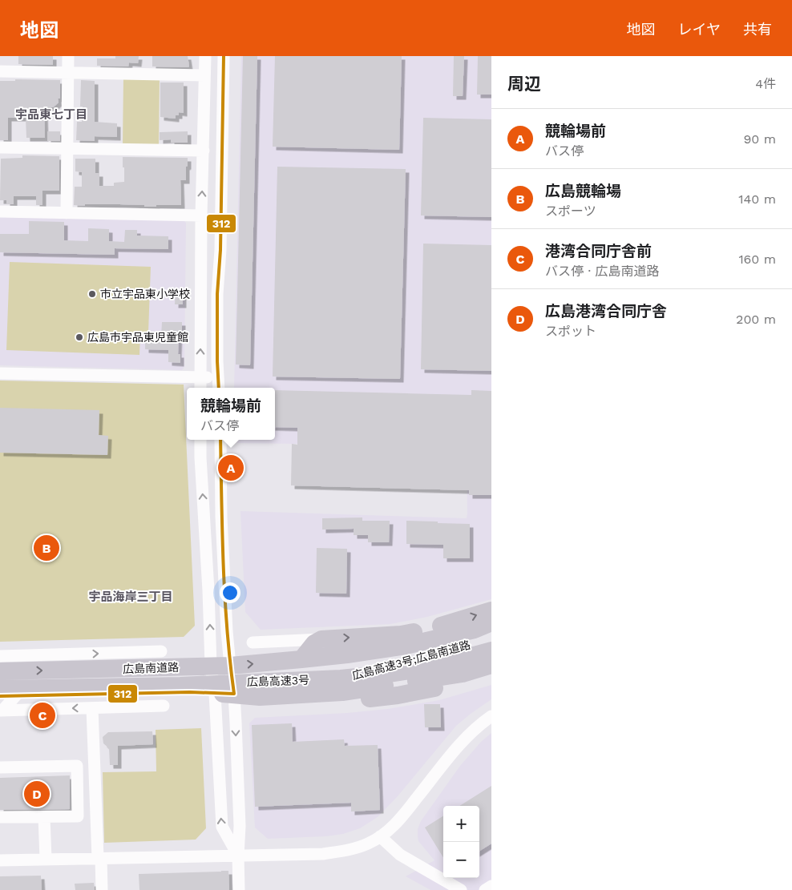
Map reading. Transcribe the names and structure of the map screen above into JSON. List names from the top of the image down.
{
  "streets": {
    "highway": ["広島高速3号;広島南道路", "広島南道路", "広島高速3号"]
  },
  "crossings": [
    ["広島高速3号;広島南道路", "広島高速3号"]
  ],
  "districts": ["宇品東七丁目", "宇品海岸三丁目"],
  "places": ["市立宇品東小学校", "広島市宇品東児童館"],
  "lines": ["transit line 312"],
  "page": {
    "header": "地図",
    "nav": ["地図", "レイヤ", "共有"],
    "heading": ["周辺", "4件"],
    "list": [
      {
        "mark": "A",
        "name": "競輪場前",
        "note": "バス停",
        "value": "90 m"
      },
      {
        "mark": "B",
        "name": "広島競輪場",
        "note": "スポーツ",
        "value": "140 m"
      },
      {
        "mark": "C",
        "name": "港湾合同庁舎前",
        "note": "バス停 · 広島南道路",
        "value": "160 m"
      },
      {
        "mark": "D",
        "name": "広島港湾合同庁舎",
        "note": "スポット",
        "value": "200 m"
      }
    ],
    "popup": ["競輪場前", "バス停"],
    "pins": [
      "A",
      "B",
      "C",
      "D"
    ],
    "map_buttons": ["+", "−"]
  }
}
